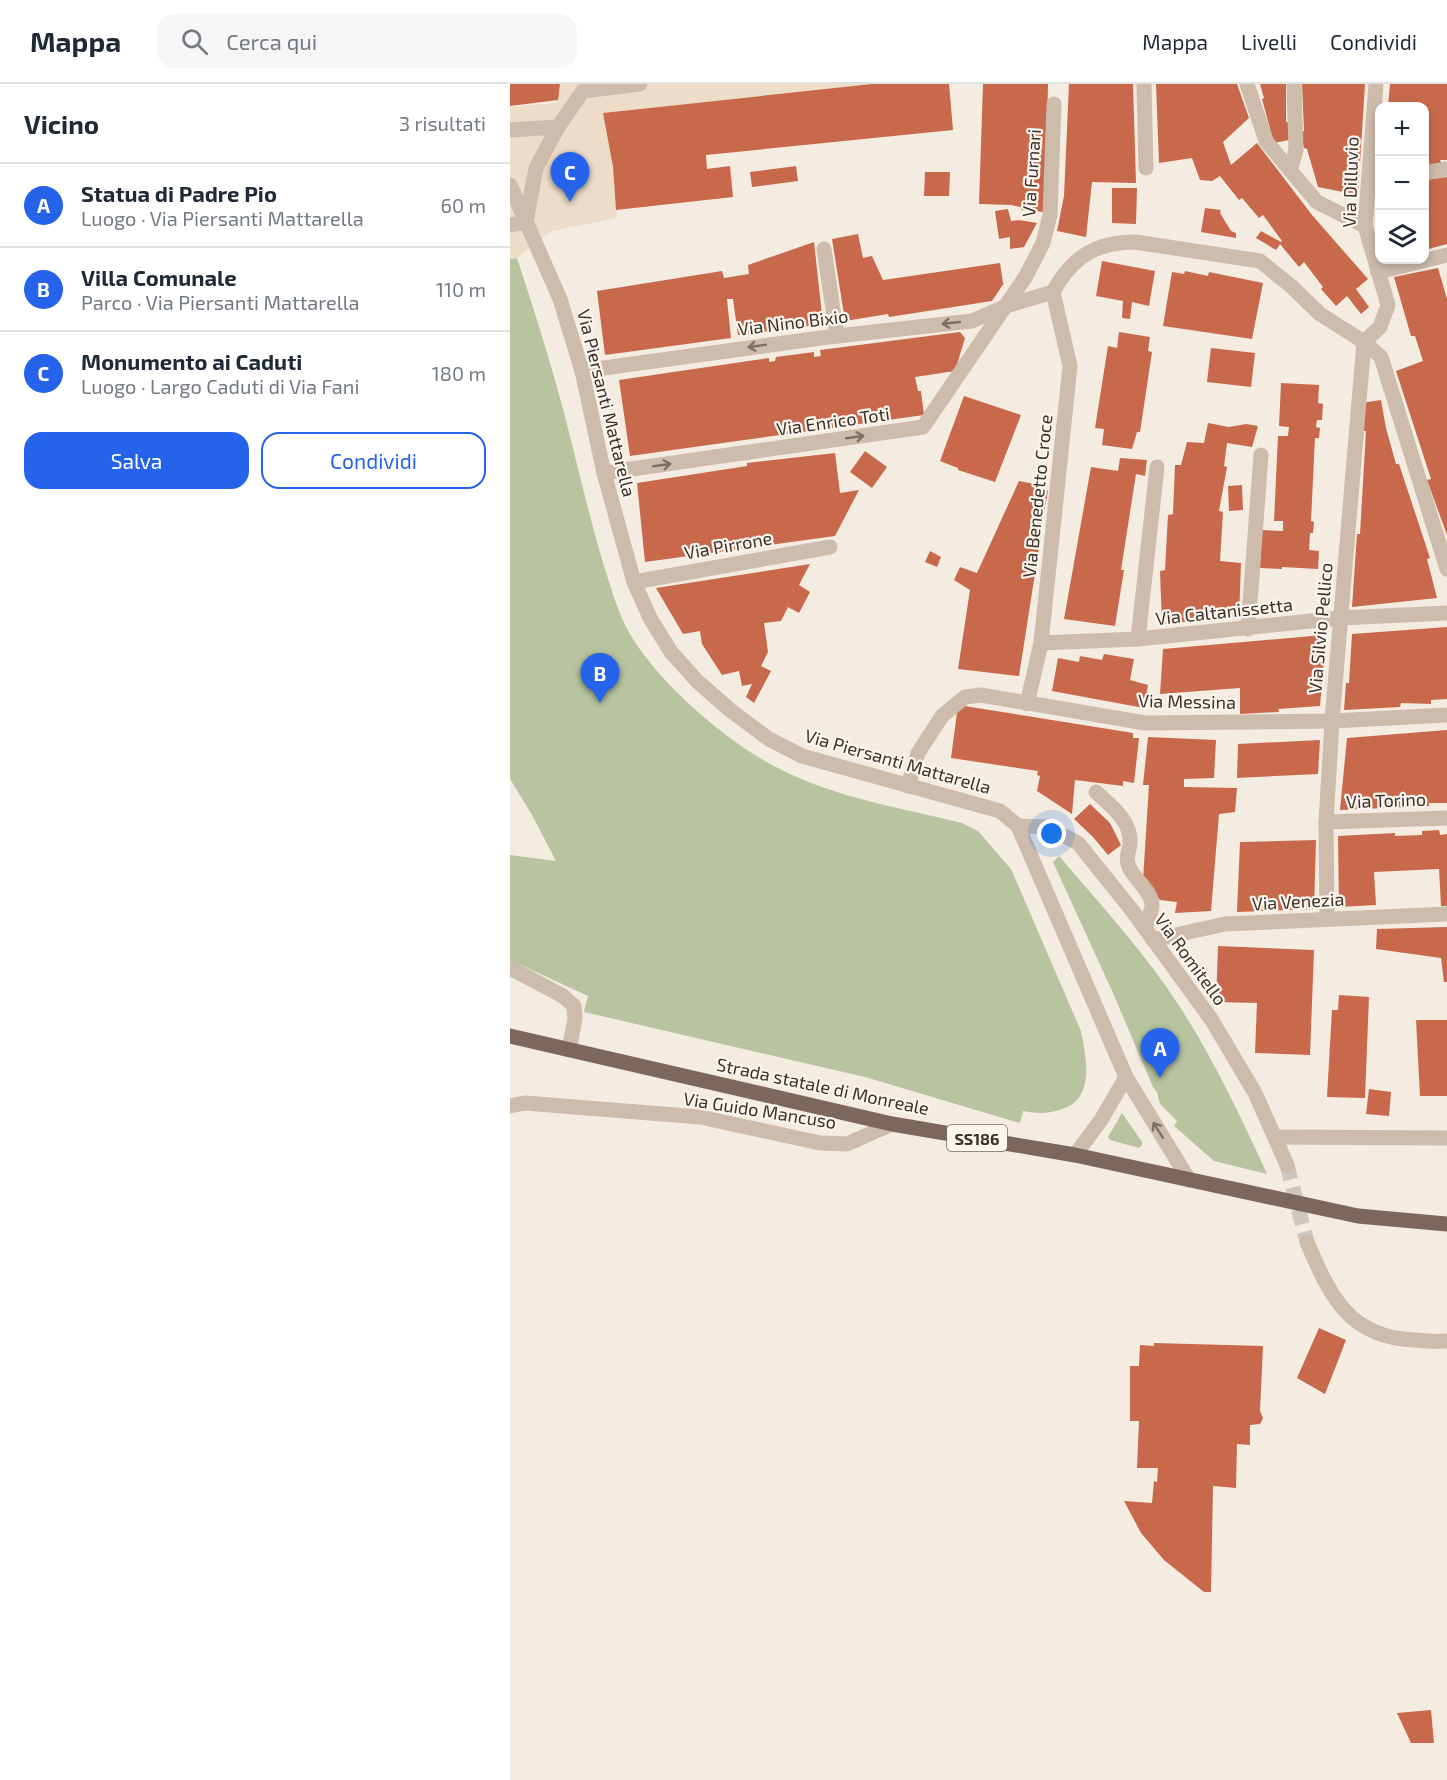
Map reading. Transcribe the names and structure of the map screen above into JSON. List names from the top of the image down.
{
  "streets": {
    "main road": ["Strada statale di Monreale", "SS186"],
    "street": [
      "Via Furnari",
      "Via Dilluvio",
      "Via Nino Bixio",
      "Via Piersanti Mattarella",
      "Via Enrico Toti",
      "Via Benedetto Croce",
      "Via Pirrone",
      "Via Caltanissetta",
      "Via Silvio Pellico",
      "Via Messina",
      "Via Torino",
      "Via Venezia",
      "Via Romitello",
      "Via Guido Mancuso"
    ]
  },
  "crossings": [
    ["Via Furnari", "Via Nino Bixio"],
    ["Via Furnari", "Via Enrico Toti"],
    ["Via Dilluvio", "Via Silvio Pellico"],
    ["Via Nino Bixio", "Via Piersanti Mattarella"],
    ["Via Nino Bixio", "Via Enrico Toti"],
    ["Via Nino Bixio", "Via Benedetto Croce"],
    ["Via Piersanti Mattarella", "Via Enrico Toti"],
    ["Via Piersanti Mattarella", "Via Pirrone"],
    ["Via Piersanti Mattarella", "Via Messina"],
    ["Via Piersanti Mattarella", "Via Romitello"],
    ["Via Benedetto Croce", "Via Caltanissetta"],
    ["Via Benedetto Croce", "Via Messina"],
    ["Via Caltanissetta", "Via Silvio Pellico"],
    ["Via Silvio Pellico", "Via Messina"],
    ["Via Silvio Pellico", "Via Torino"],
    ["Via Silvio Pellico", "Via Venezia"],
    ["Via Venezia", "Via Romitello"],
    ["Strada statale di Monreale", "Via Guido Mancuso"]
  ],
  "one_way": ["Via Nino Bixio", "Via Enrico Toti"],
  "page": {
    "header": "Mappa",
    "search": "Cerca qui",
    "nav": ["Mappa", "Livelli", "Condividi"],
    "heading": ["Vicino", "3 risultati"],
    "map_buttons": ["+", "−"],
    "pins": ["C", "B", "A"],
    "list": [
      {
        "mark": "A",
        "name": "Statua di Padre Pio",
        "note": "Luogo · Via Piersanti Mattarella",
        "value": "60 m"
      },
      {
        "mark": "B",
        "name": "Villa Comunale",
        "note": "Parco · Via Piersanti Mattarella",
        "value": "110 m"
      },
      {
        "mark": "C",
        "name": "Monumento ai Caduti",
        "note": "Luogo · Largo Caduti di Via Fani",
        "value": "180 m"
      }
    ],
    "buttons": ["Salva", "Condividi"]
  }
}
